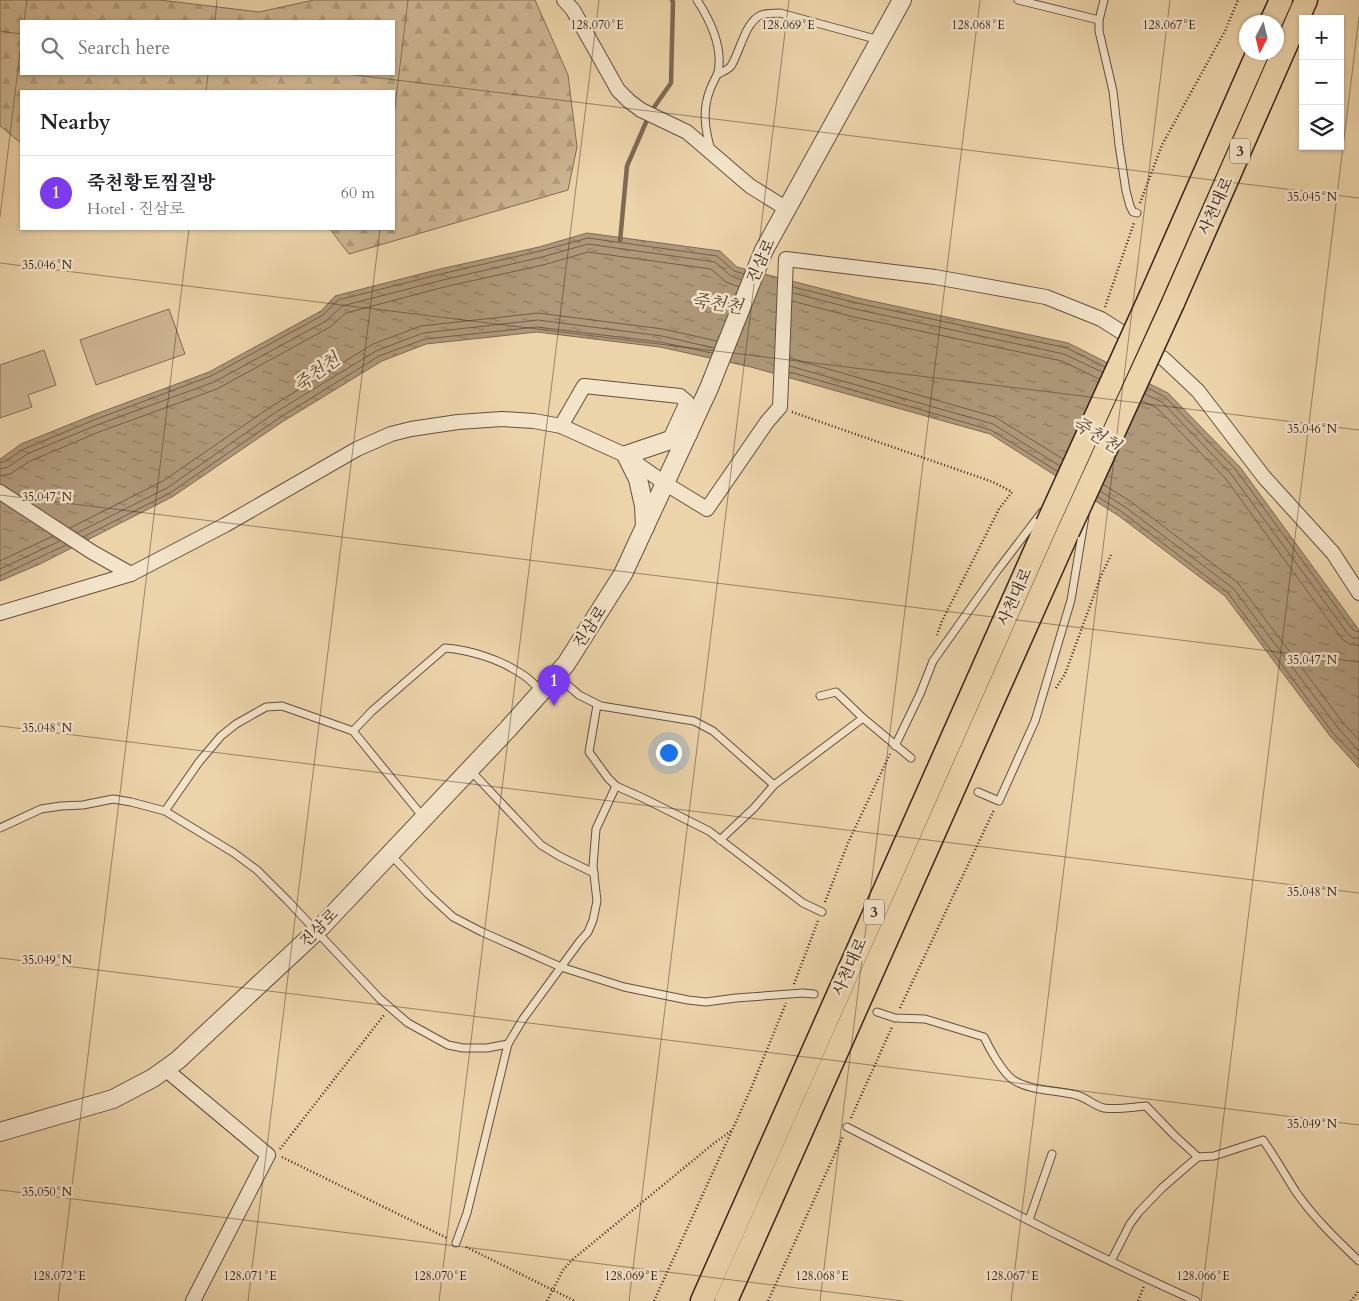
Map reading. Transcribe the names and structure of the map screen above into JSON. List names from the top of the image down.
{
  "streets": {
    "main road": ["3", "사천대로"],
    "street": ["진삼로"]
  },
  "water": ["죽천천"],
  "north": "bottom",
  "page": {
    "map_buttons": ["+", "−"],
    "search": "Search here",
    "heading": "Nearby",
    "list": [
      {
        "mark": "1",
        "name": "죽천황토찜질방",
        "note": "Hotel · 진삼로",
        "value": "60 m"
      }
    ],
    "pins": "1"
  },
  "coordinates": [
    "128.070°E",
    "128.069°E",
    "128.068°E",
    "128.067°E",
    "35.045°N",
    "35.046°N",
    "35.047°N",
    "35.048°N",
    "35.049°N",
    "35.050°N",
    "128.072°E",
    "128.071°E",
    "128.066°E"
  ]
}
